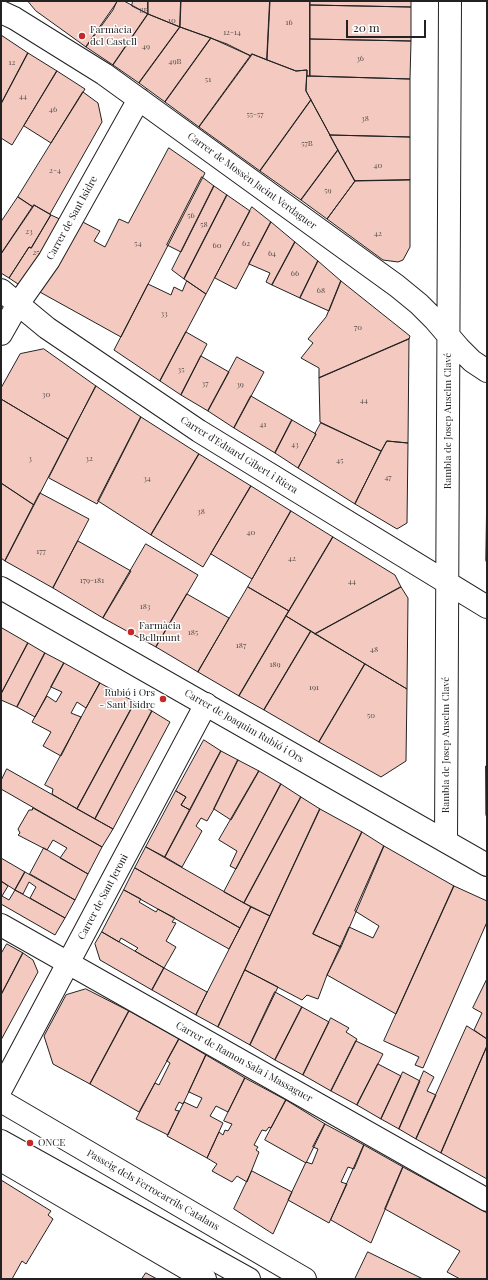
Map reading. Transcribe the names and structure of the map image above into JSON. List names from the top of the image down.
{
  "streets": {
    "street": [
      "Carrer de Mossèn Jacint Verdaguer",
      "Carrer de Sant Isidre",
      "Rambla de Josep Anselm Clavé",
      "Carrer d'Eduard Gibert i Riera",
      "Carrer de Joaquim Rubió i Ors",
      "Carrer de Sant Jeroni",
      "Carrer de Ramon Sala i Massaguer",
      "Passeig dels Ferrocarrils Catalans"
    ]
  },
  "crossings": [
    ["Carrer de Mossèn Jacint Verdaguer", "Carrer de Sant Isidre"],
    ["Carrer de Mossèn Jacint Verdaguer", "Rambla de Josep Anselm Clavé"],
    ["Carrer de Sant Isidre", "Carrer d'Eduard Gibert i Riera"],
    ["Rambla de Josep Anselm Clavé", "Carrer d'Eduard Gibert i Riera"],
    ["Rambla de Josep Anselm Clavé", "Carrer de Joaquim Rubió i Ors"],
    ["Carrer de Joaquim Rubió i Ors", "Carrer de Sant Jeroni"],
    ["Carrer de Sant Jeroni", "Carrer de Ramon Sala i Massaguer"]
  ],
  "places": [
    "Farmàcia del Castell",
    "Farmàcia Bellmunt",
    "Rubió i Ors - Sant Isidre",
    "ONCE"
  ],
  "house_numbers": [
    "8B",
    "10",
    "16",
    "12-14",
    "49",
    "36",
    "49B",
    "12",
    "51",
    "44",
    "46",
    "55-57",
    "38",
    "57B",
    "40",
    "2-4",
    "59",
    "56",
    "58",
    "23",
    "42",
    "54",
    "62",
    "60",
    "25",
    "64",
    "66",
    "68",
    "33",
    "70",
    "35",
    "37",
    "39",
    "30",
    "44",
    "41",
    "43",
    "3",
    "32",
    "45",
    "47",
    "34",
    "38",
    "40",
    "177",
    "42",
    "179-181",
    "44",
    "183",
    "185",
    "187",
    "48",
    "189",
    "191",
    "50"
  ],
  "scale_bar": "20 m"
}
